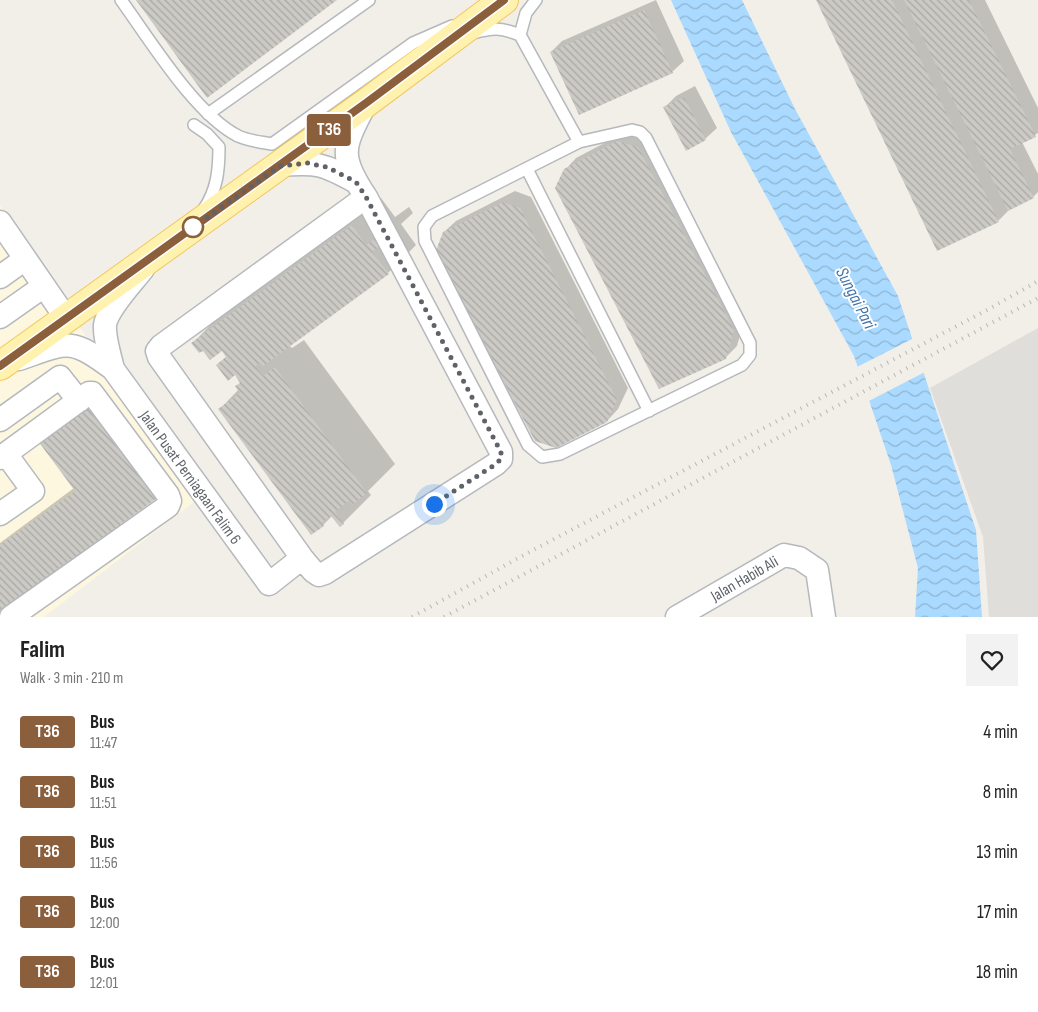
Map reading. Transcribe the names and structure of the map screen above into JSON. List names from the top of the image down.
{
  "streets": {
    "street": ["Jalan Pusat Perniagaan Falim 6", "Jalan Habib Ali"]
  },
  "water": ["Sungai Pari"],
  "lines": ["bus line T36"],
  "page": {
    "on_map": "T36",
    "heading": ["Falim", "Walk · 3 min · 210 m"],
    "list": [
      {
        "mark": "T36",
        "name": "Bus",
        "note": "11:47",
        "value": "4 min"
      },
      {
        "mark": "T36",
        "name": "Bus",
        "note": "11:51",
        "value": "8 min"
      },
      {
        "mark": "T36",
        "name": "Bus",
        "note": "11:56",
        "value": "13 min"
      },
      {
        "mark": "T36",
        "name": "Bus",
        "note": "12:00",
        "value": "17 min"
      },
      {
        "mark": "T36",
        "name": "Bus",
        "note": "12:01",
        "value": "18 min"
      }
    ]
  }
}
